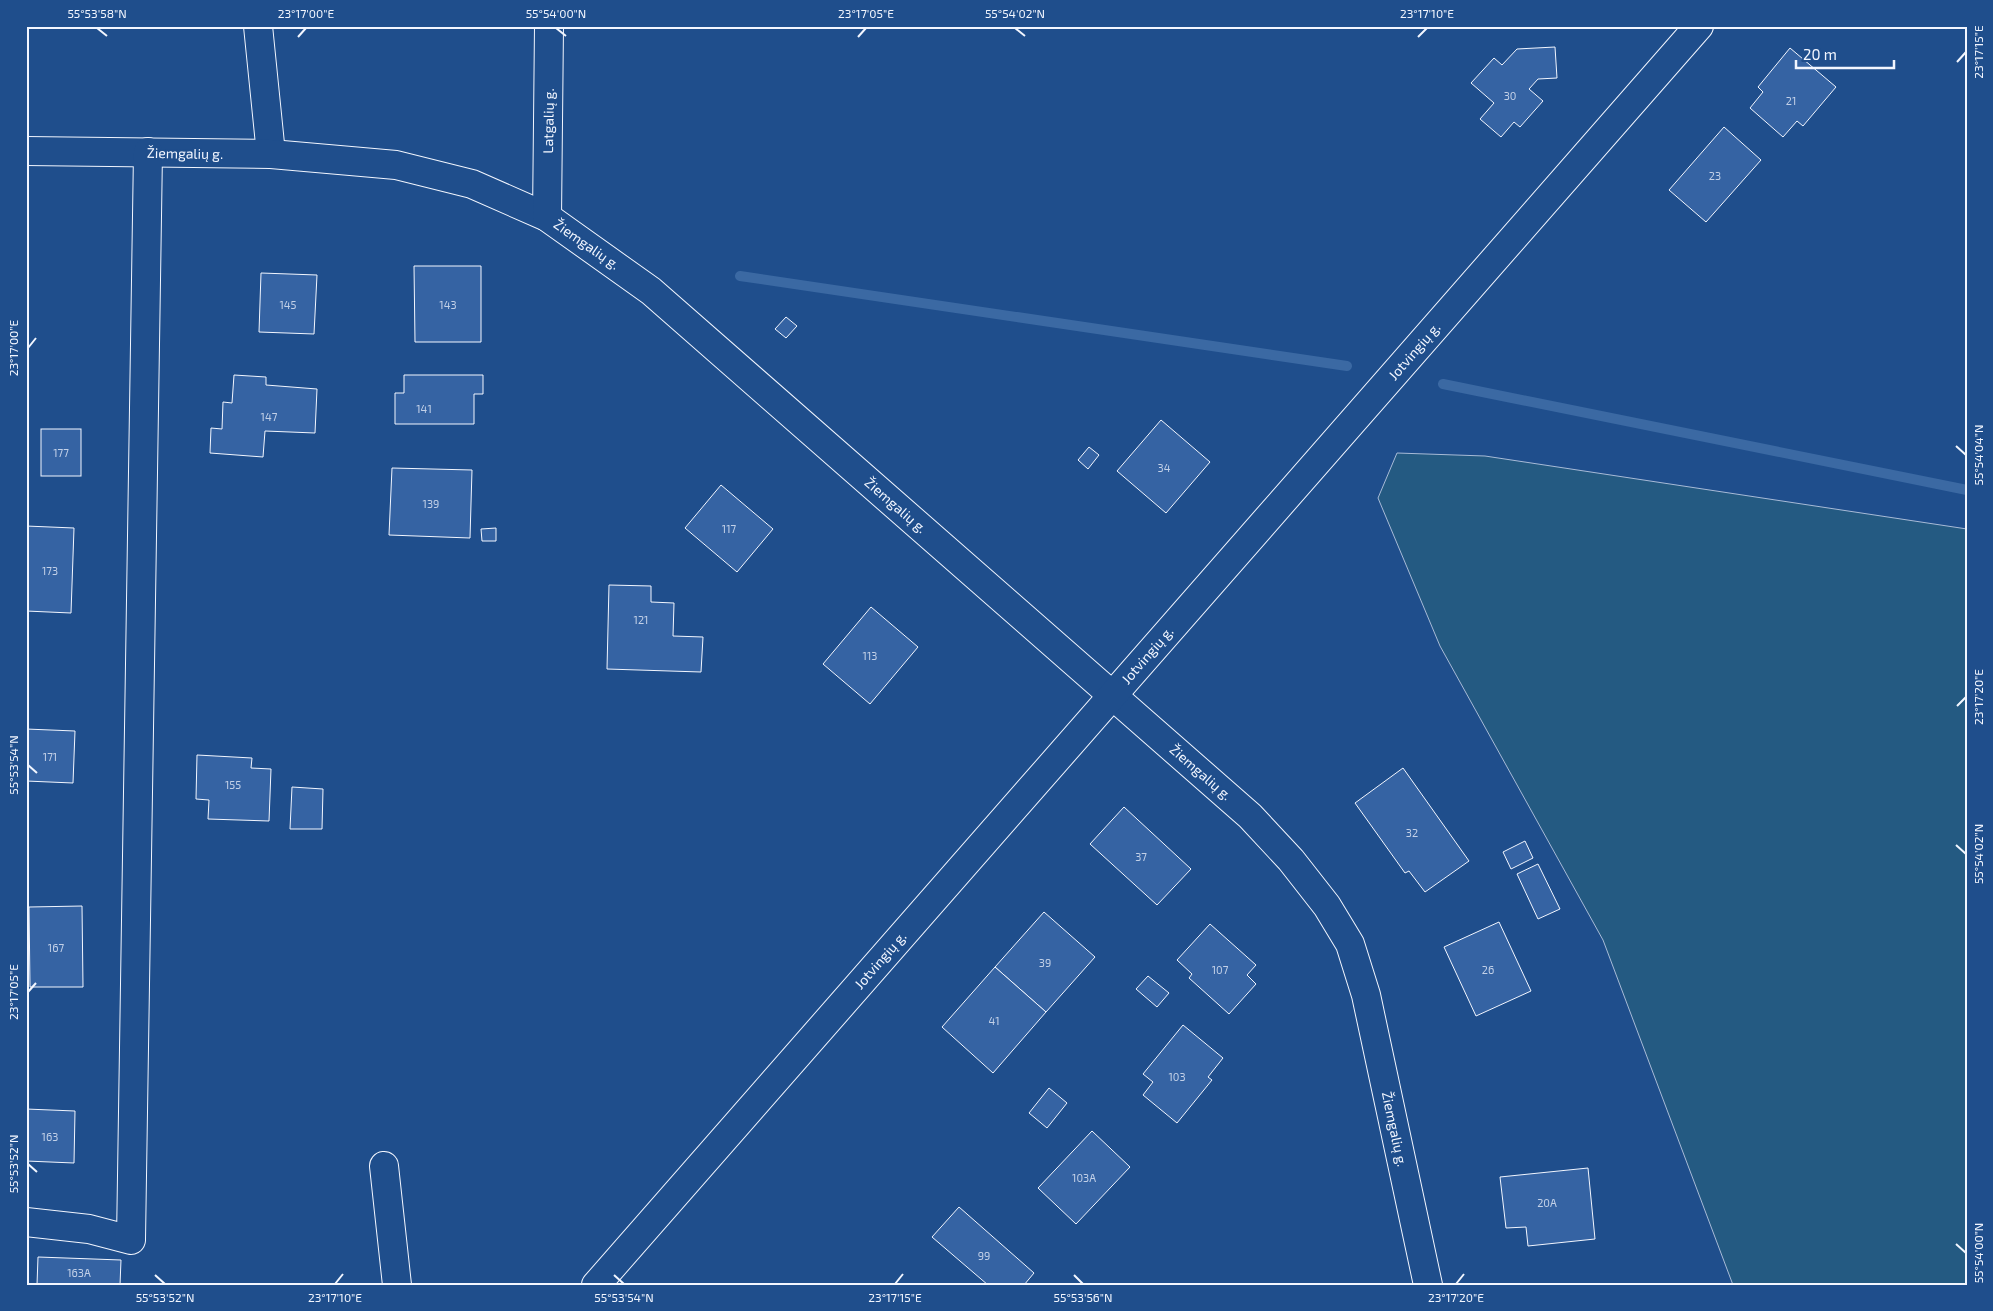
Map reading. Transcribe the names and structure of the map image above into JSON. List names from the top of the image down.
{
  "streets": {
    "street": ["Latgalių g.", "Žiemgalių g.", "Jotvingių g."]
  },
  "crossings": [
    ["Latgalių g.", "Žiemgalių g."],
    ["Žiemgalių g.", "Jotvingių g."]
  ],
  "house_numbers": [
    "30",
    "21",
    "23",
    "145",
    "143",
    "141",
    "147",
    "177",
    "34",
    "139",
    "117",
    "173",
    "121",
    "113",
    "171",
    "155",
    "32",
    "37",
    "167",
    "39",
    "107",
    "26",
    "41",
    "103",
    "163",
    "103A",
    "20A",
    "99",
    "163A"
  ],
  "scale_bar": "20 m",
  "coordinates": [
    "55°53'58\"N",
    "23°17'00\"E",
    "55°54'00\"N",
    "23°17'05\"E",
    "55°54'02\"N",
    "23°17'10\"E",
    "23°17'15\"E",
    "55°54'04\"N",
    "23°17'20\"E",
    "55°53'54\"N",
    "55°53'52\"N",
    "55°53'56\"N"
  ]
}
